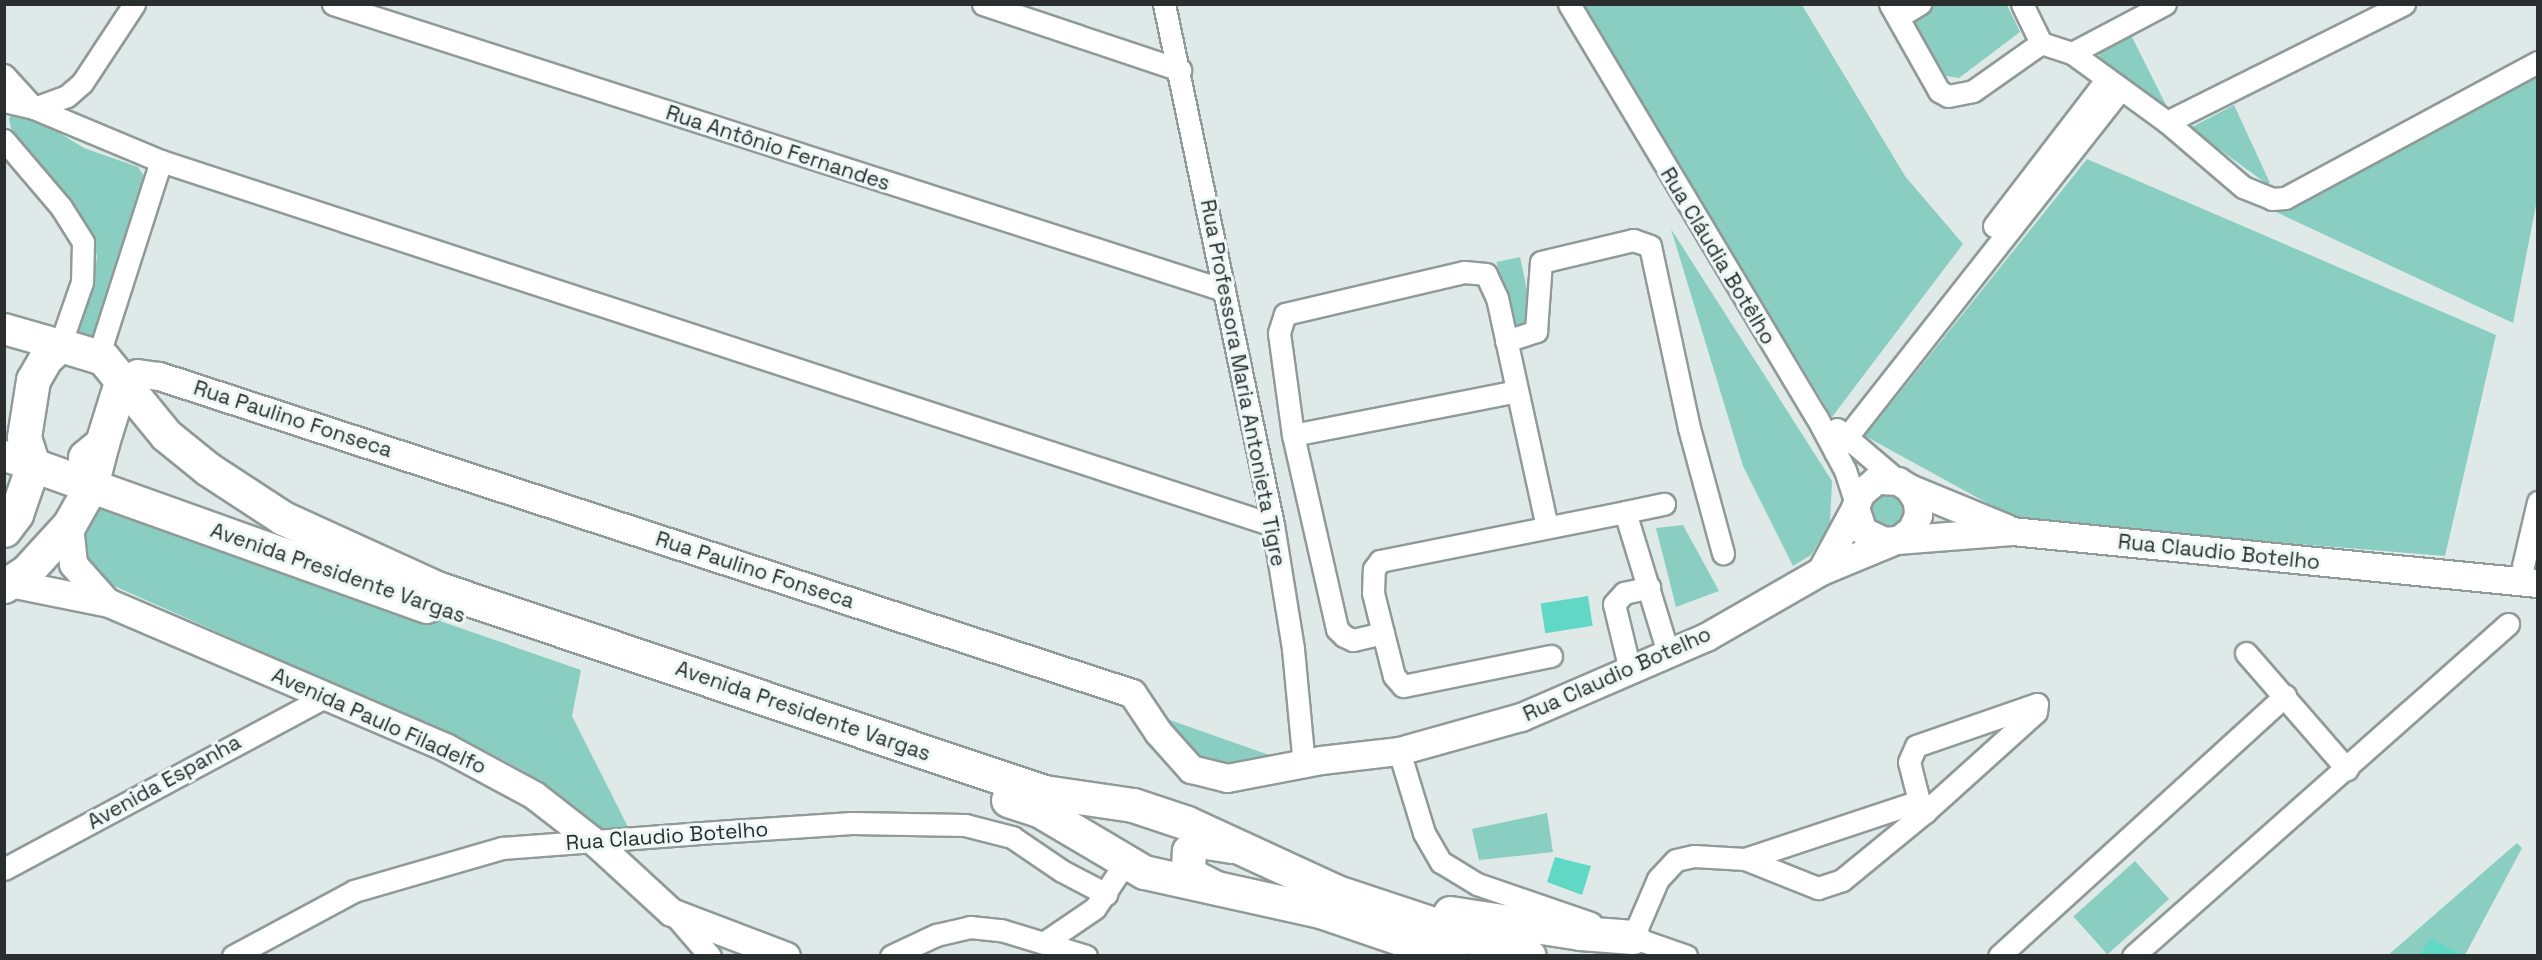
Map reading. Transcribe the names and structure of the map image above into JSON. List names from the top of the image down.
{
  "streets": {
    "main road": ["Avenida Presidente Vargas"],
    "street": [
      "Rua Antônio Fernandes",
      "Rua Cláudia Botêlho",
      "Rua Professora Maria Antonieta Tigre",
      "Rua Paulino Fonseca",
      "Rua Claudio Botelho",
      "Avenida Paulo Filadelfo",
      "Avenida Espanha"
    ]
  },
  "crossings": [
    ["Rua Antônio Fernandes", "Rua Professora Maria Antonieta Tigre"],
    ["Rua Professora Maria Antonieta Tigre", "Rua Paulino Fonseca"],
    ["Rua Professora Maria Antonieta Tigre", "Rua Claudio Botelho"],
    ["Rua Paulino Fonseca", "Rua Claudio Botelho"],
    ["Rua Paulino Fonseca", "Avenida Presidente Vargas"],
    ["Rua Claudio Botelho", "Avenida Paulo Filadelfo"],
    ["Avenida Paulo Filadelfo", "Avenida Espanha"]
  ]
}
